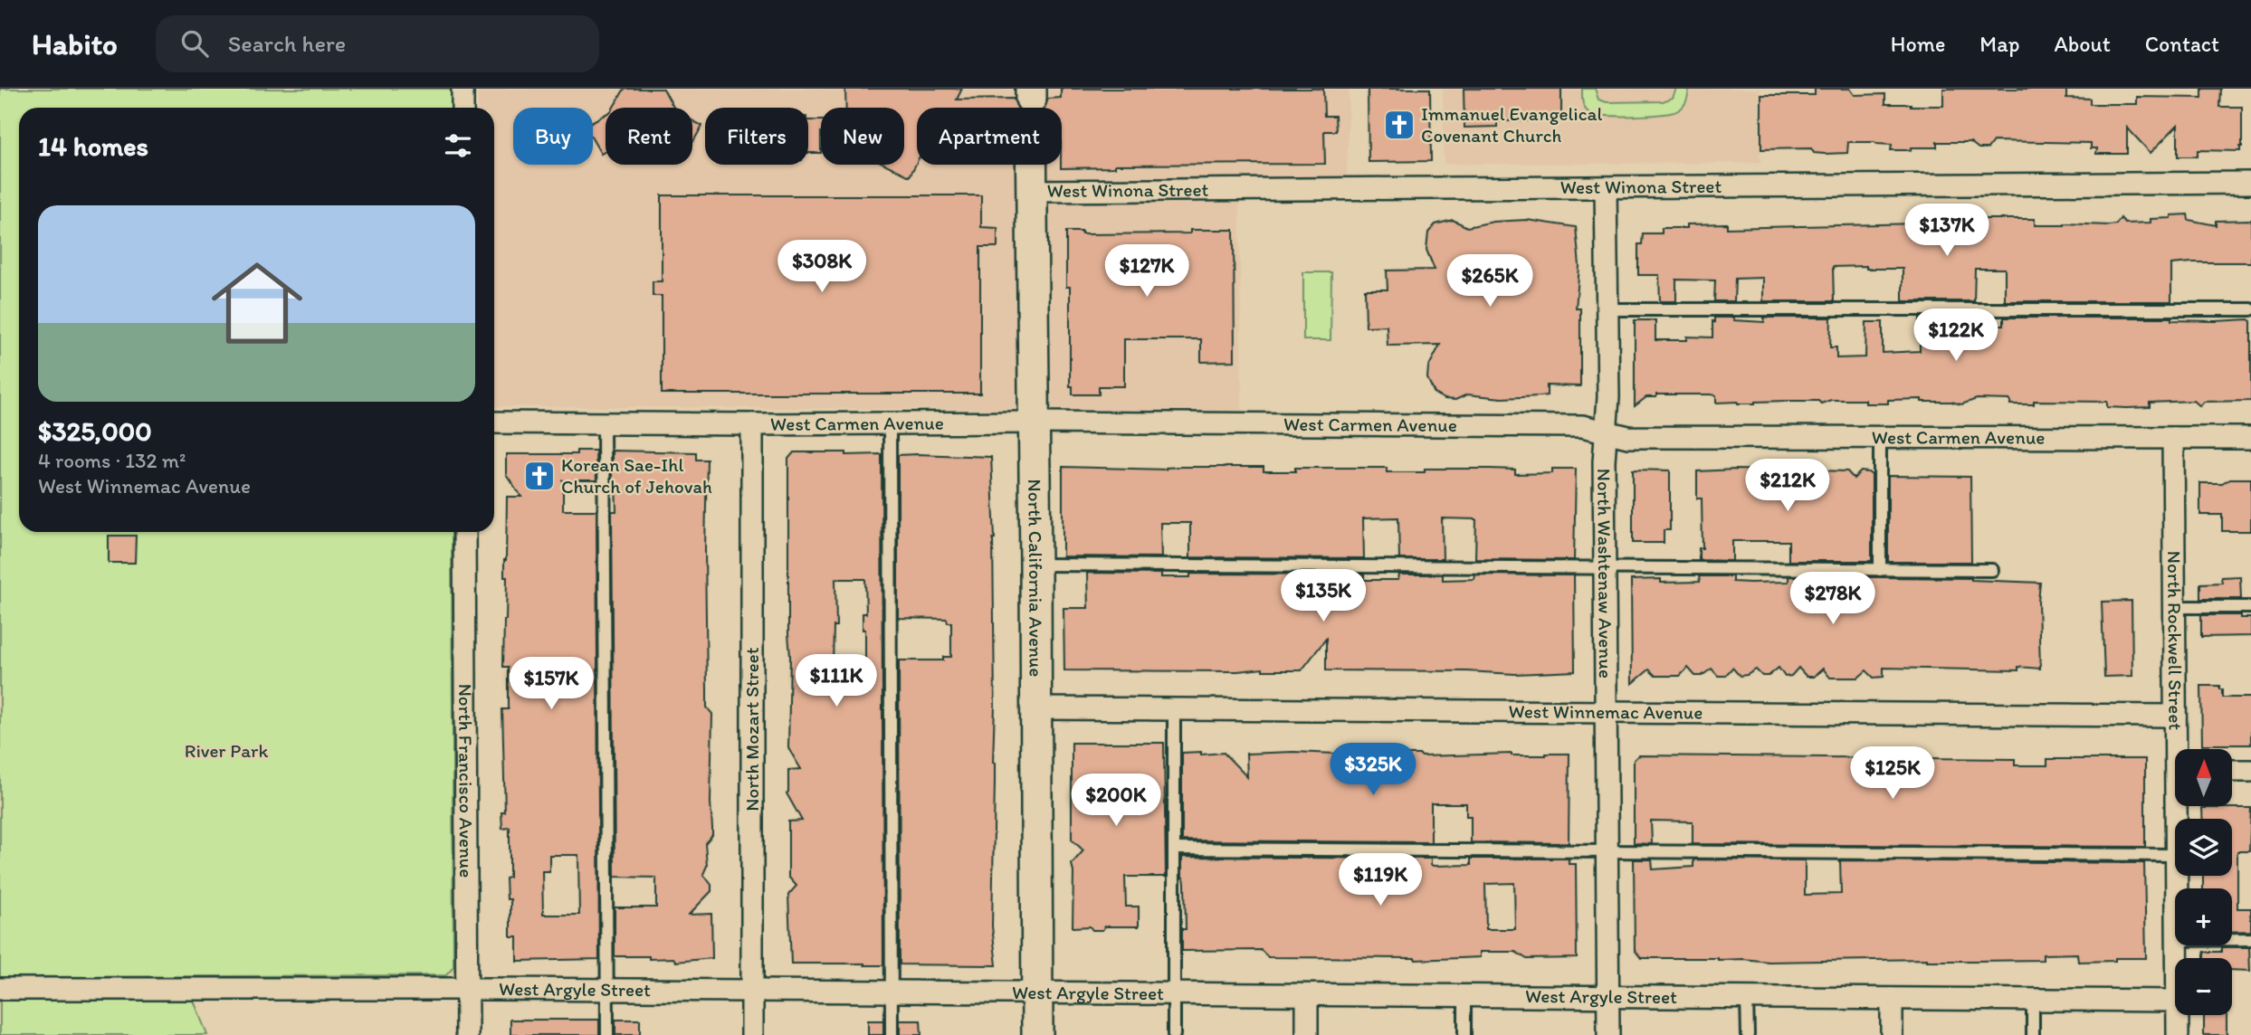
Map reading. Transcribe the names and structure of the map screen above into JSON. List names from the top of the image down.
{
  "streets": {
    "main road": ["North California Avenue"],
    "street": [
      "West Winona Street",
      "West Carmen Avenue",
      "North Washtenaw Avenue",
      "North Rockwell Street",
      "West Winnemac Avenue",
      "North Mozart Street",
      "North Francisco Avenue",
      "West Argyle Street"
    ]
  },
  "crossings": [
    ["West Winona Street", "North Washtenaw Avenue"],
    ["West Winona Street", "North California Avenue"],
    ["West Carmen Avenue", "North Washtenaw Avenue"],
    ["West Carmen Avenue", "North California Avenue"],
    ["West Carmen Avenue", "North Rockwell Street"],
    ["West Carmen Avenue", "North Mozart Street"],
    ["North Washtenaw Avenue", "West Winnemac Avenue"],
    ["North Washtenaw Avenue", "West Argyle Street"],
    ["North California Avenue", "West Winnemac Avenue"],
    ["North California Avenue", "West Argyle Street"],
    ["North Rockwell Street", "West Winnemac Avenue"],
    ["North Mozart Street", "West Argyle Street"],
    ["North Francisco Avenue", "West Argyle Street"]
  ],
  "parks": ["River Park"],
  "places": {
    "church": ["Immanuel Evangelical Covenant Church", "Korean Sae-Ihl Church of Jehovah"]
  },
  "north": "top",
  "page": {
    "header": "Habito",
    "search": "Search here",
    "nav": [
      "Home",
      "Map",
      "About",
      "Contact"
    ],
    "chip": [
      "Buy",
      "Rent",
      "Filters",
      "New",
      "Apartment"
    ],
    "heading": "14 homes",
    "list": [
      {
        "name": "$325,000",
        "note": "4 rooms · 132 m² · West Winnemac Avenue"
      }
    ],
    "price": [
      "$137K",
      "$308K",
      "$127K",
      "$265K",
      "$122K",
      "$212K",
      "$135K",
      "$278K",
      "$111K",
      "$157K",
      "$325K",
      "$125K",
      "$200K",
      "$119K"
    ],
    "map_buttons": ["+", "−"]
  }
}
